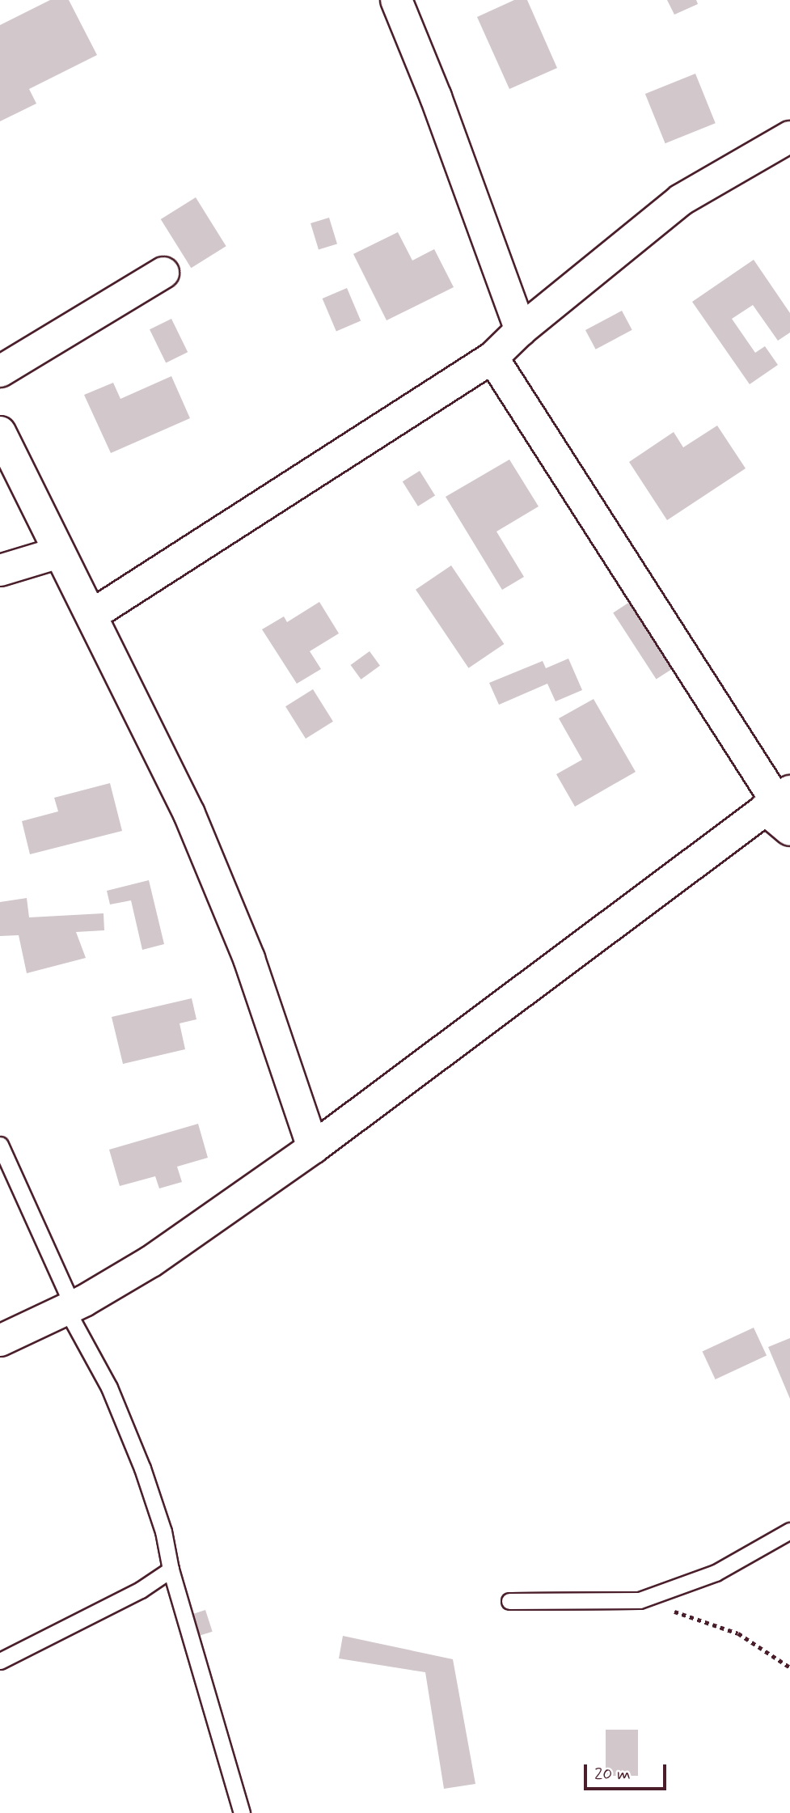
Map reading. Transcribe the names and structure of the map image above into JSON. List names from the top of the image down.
{
  "scale_bar": "20 m"
}
